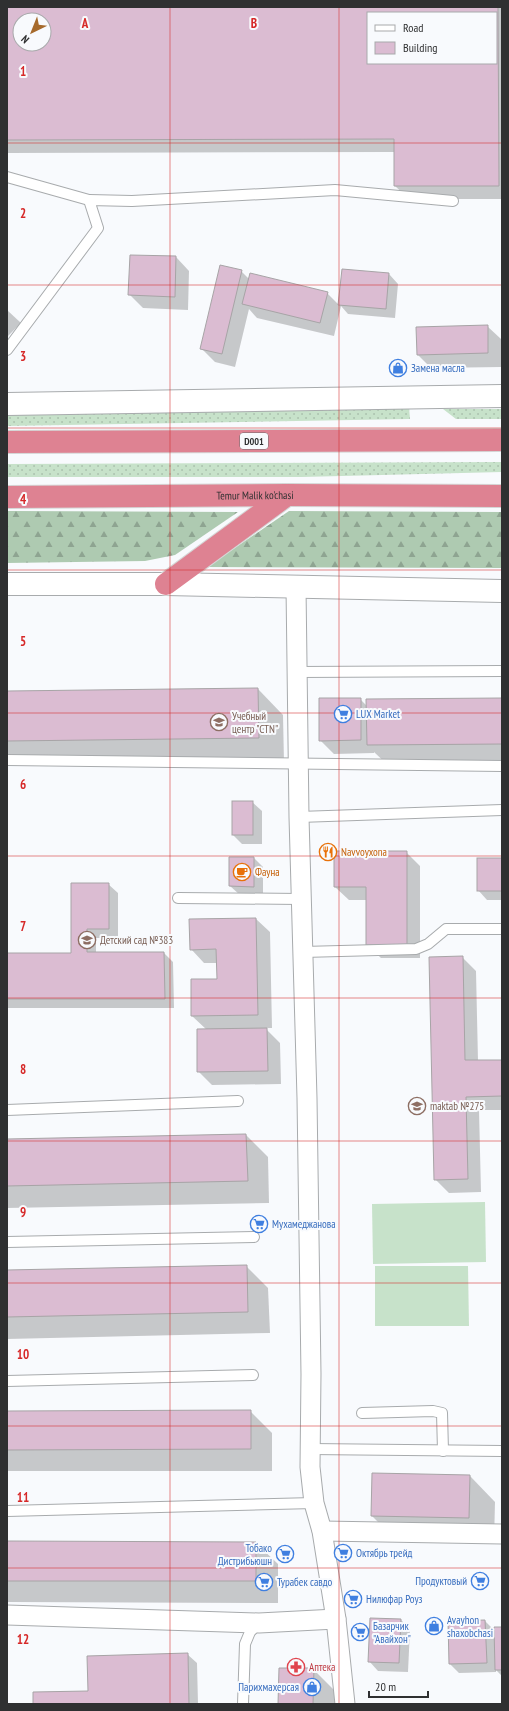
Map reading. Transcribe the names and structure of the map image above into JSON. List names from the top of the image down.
{
  "streets": {
    "highway": ["D001", "Temur Malik ko'chasi"]
  },
  "places": {
    "shop": ["Замена масла", "Avayhon shaxobchasi", "Парихмахерсая"],
    "supermarket": [
      "LUX Market",
      "Мухамеджанова",
      "Октябрь трейд",
      "Тобако Дистрибьюшн",
      "Продуктовый",
      "Турабек савдо",
      "Нилюфар Роуз",
      "Базарчик \"Авайхон\""
    ],
    "school or university": ["Учебный центр \"CTN\"", "Детский сад №383", "maktab №275"],
    "restaurant": ["Navvoyxona"],
    "cafe": ["Фауна"],
    "pharmacy": ["Аптека"]
  },
  "legend": ["Road", "Building"],
  "scale_bar": "20 m",
  "north": "bottom left",
  "grid": {
    "columns": ["A", "B"],
    "rows": [
      "1",
      "2",
      "3",
      "4",
      "5",
      "6",
      "7",
      "8",
      "9",
      "10",
      "11",
      "12"
    ]
  }
}
